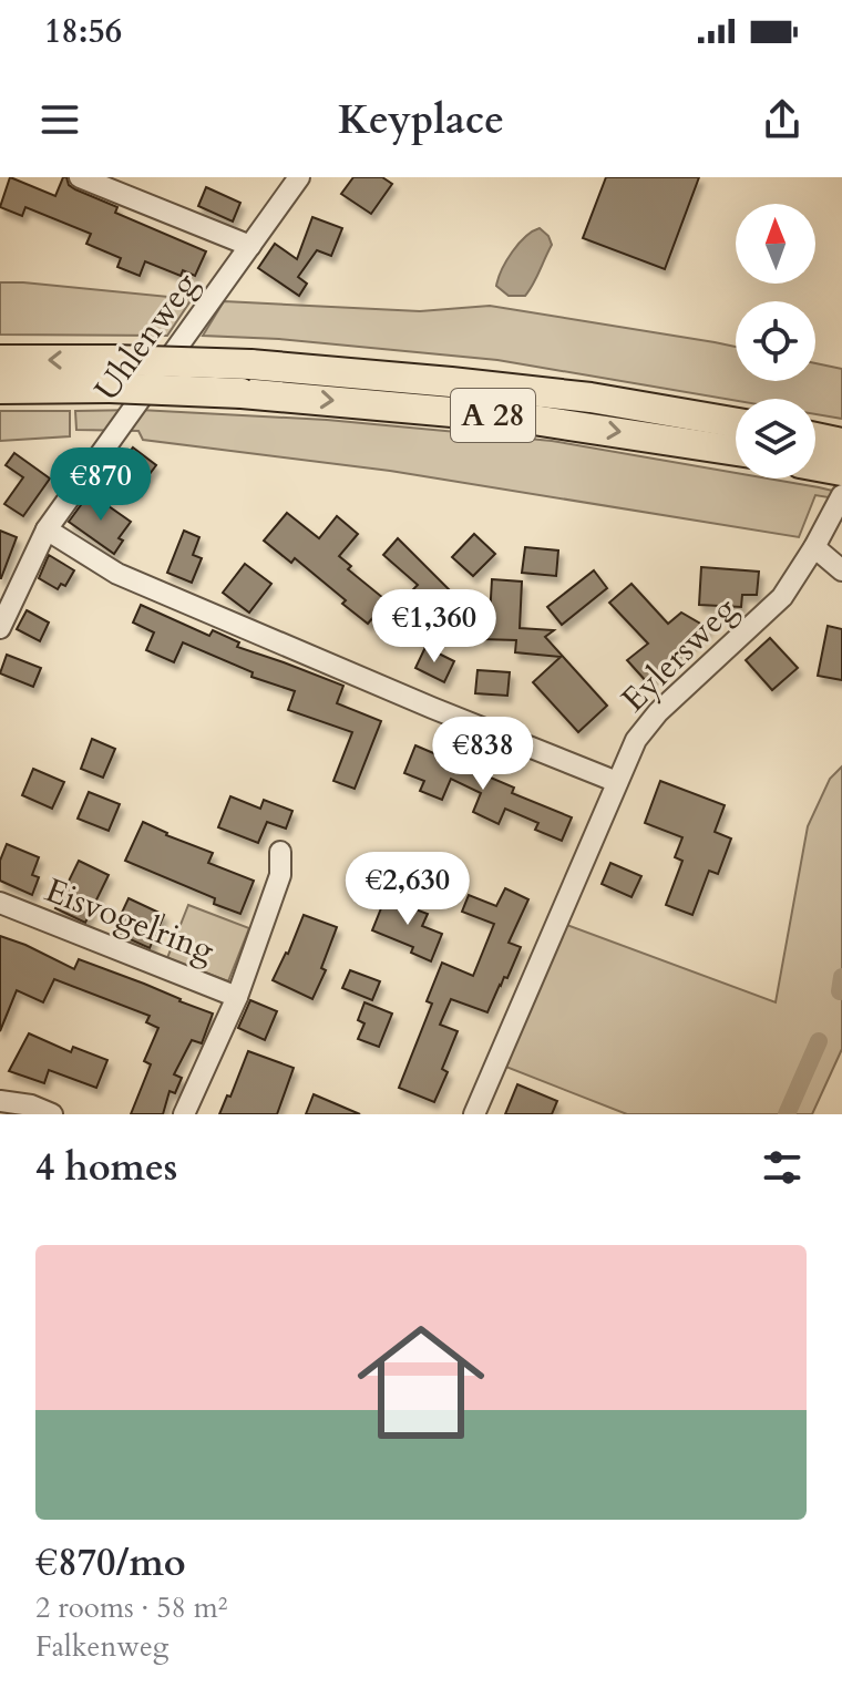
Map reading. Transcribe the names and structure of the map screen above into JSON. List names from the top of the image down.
{
  "streets": {
    "highway": ["A 28"],
    "street": ["Uhlenweg", "Eylersweg", "Eisvogelring"]
  },
  "north": "top",
  "page": {
    "status": "18:56",
    "header": "Keyplace",
    "price": [
      "€870",
      "€1,360",
      "€838",
      "€2,630"
    ],
    "heading": "4 homes",
    "list": [
      {
        "name": "€870/mo",
        "note": "2 rooms · 58 m² · Falkenweg"
      }
    ]
  }
}
